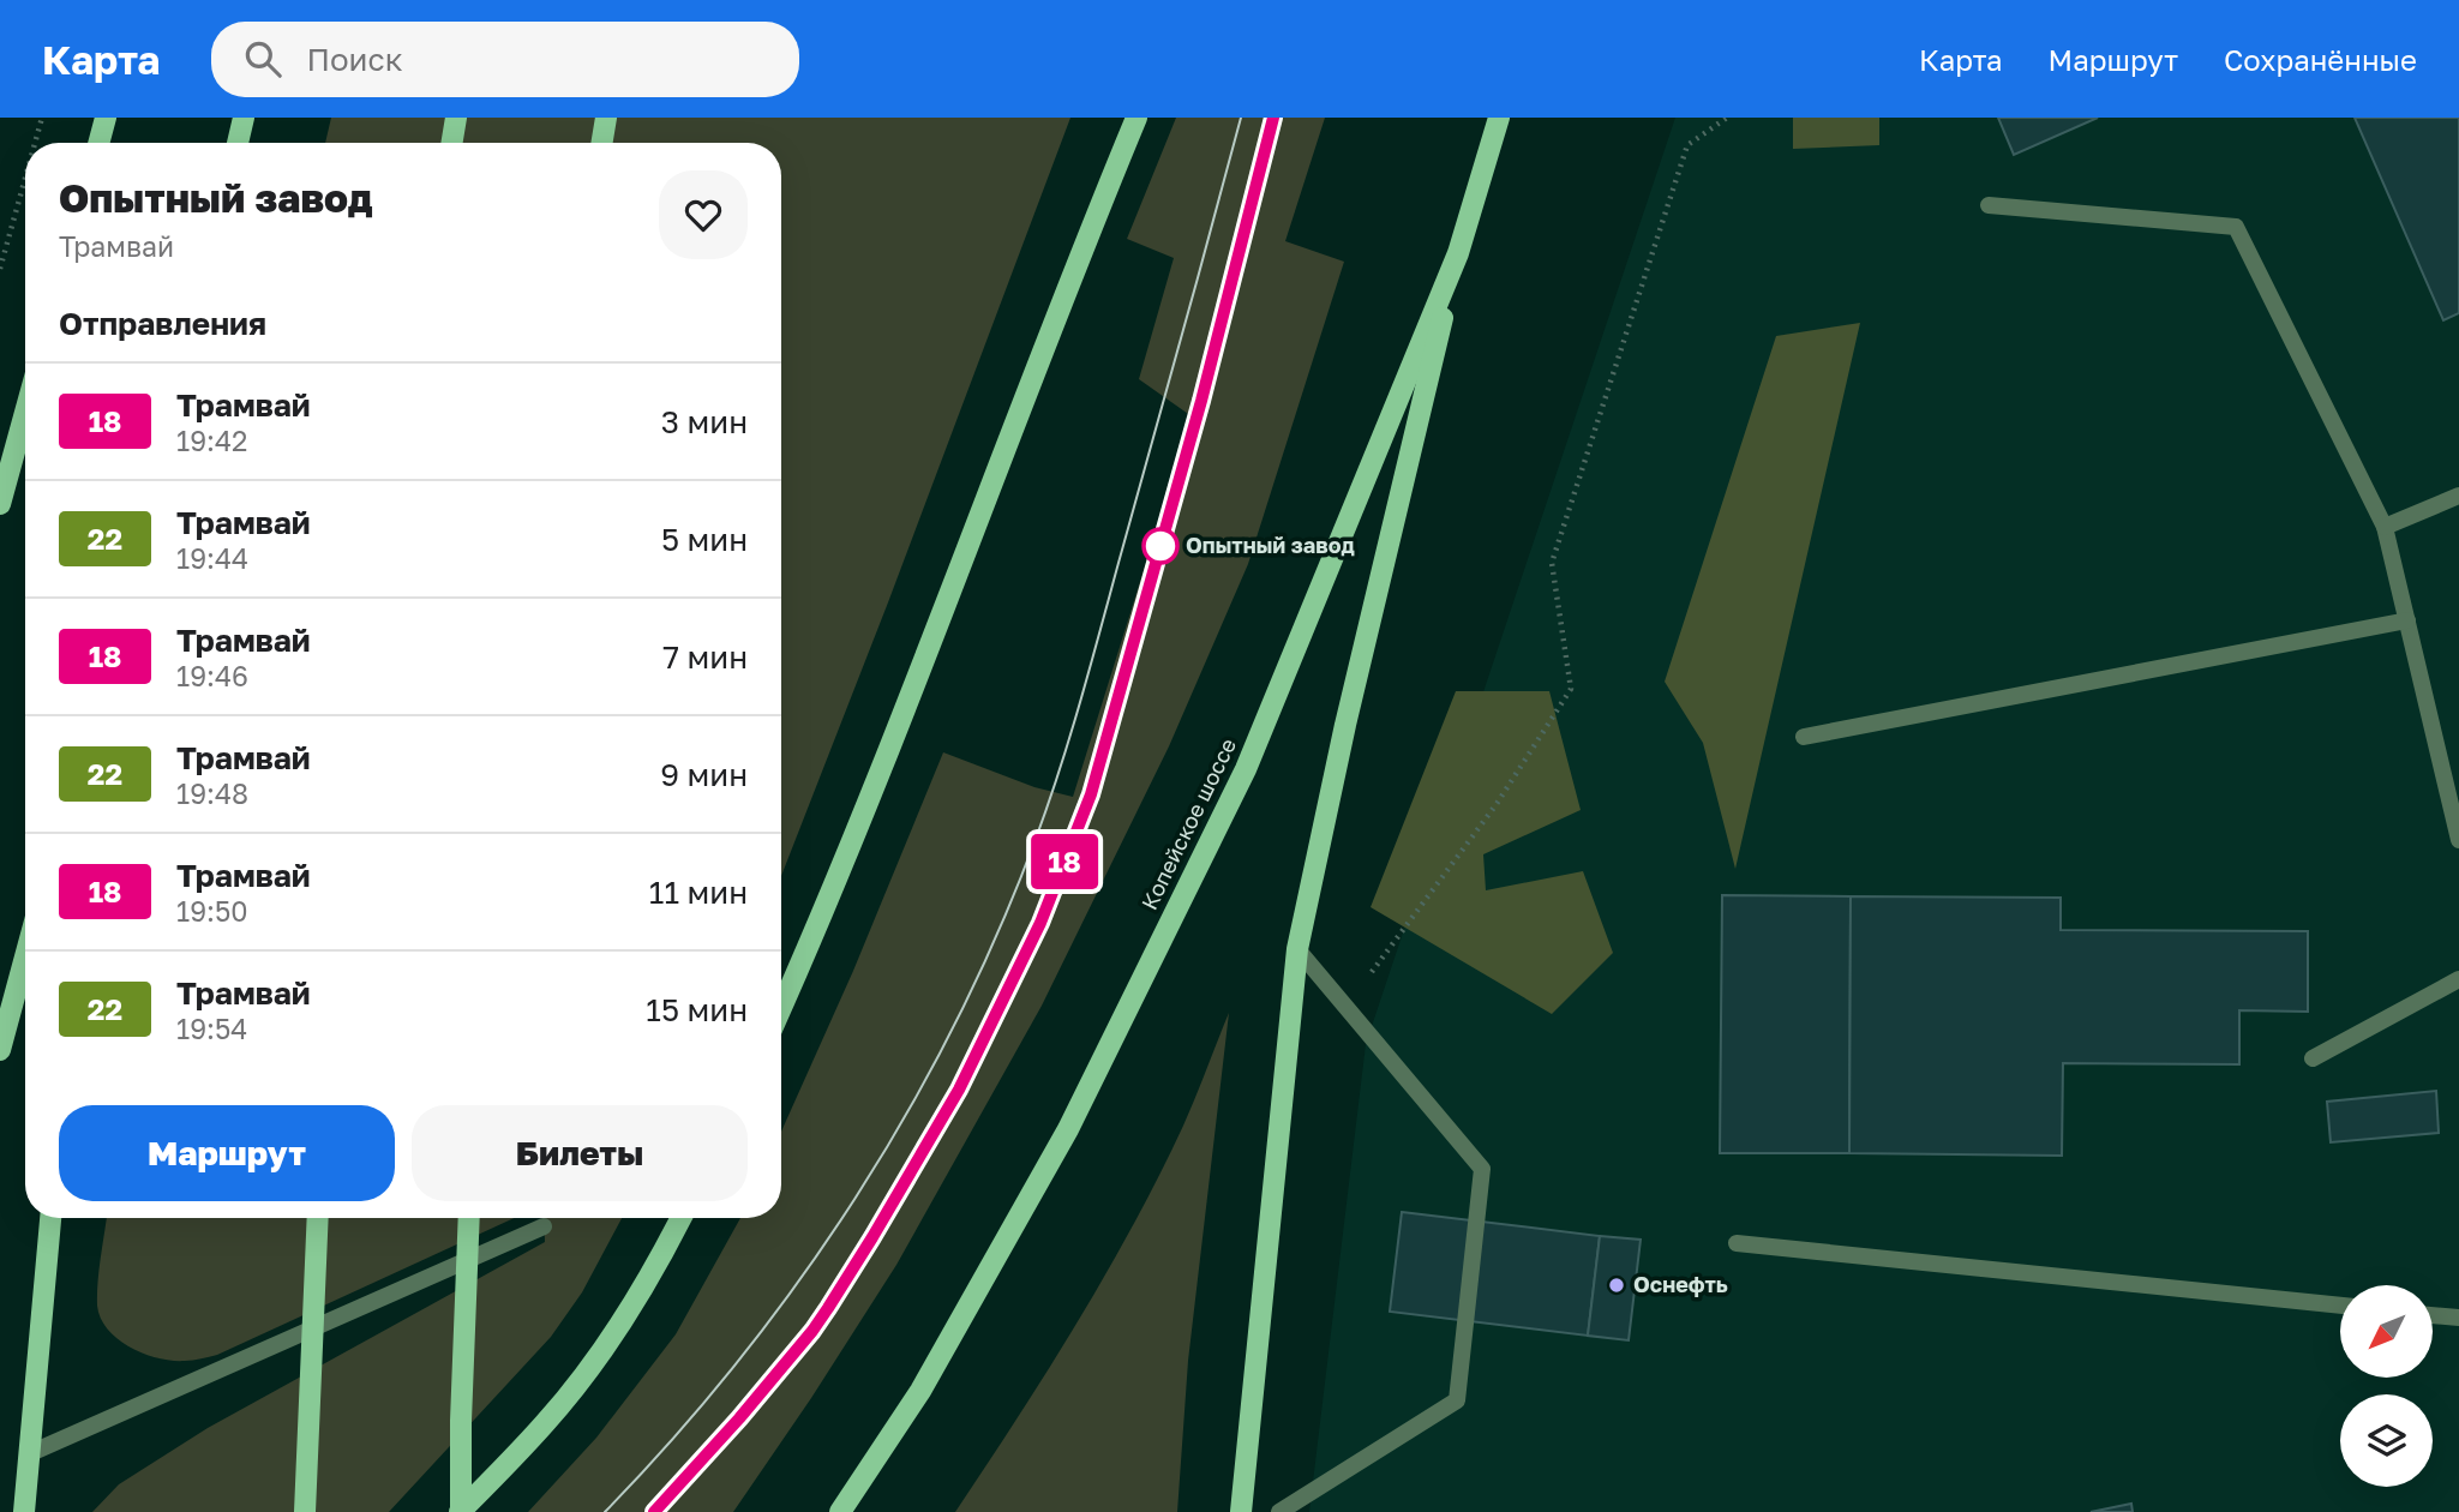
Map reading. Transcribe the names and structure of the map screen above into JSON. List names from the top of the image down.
{
  "streets": {
    "main road": ["Копейское шоссе"]
  },
  "places": ["Опытный завод", "Оснефть"],
  "lines": ["tram line 18"],
  "north": "bottom left",
  "page": {
    "header": "Карта",
    "search": "Поиск",
    "nav": ["Карта", "Маршрут", "Сохранённые"],
    "on_map": "18",
    "heading": [
      ["Опытный завод", "Трамвай"],
      "Отправления"
    ],
    "list": [
      {
        "mark": "18",
        "name": "Трамвай",
        "note": "19:42",
        "value": "3 мин"
      },
      {
        "mark": "22",
        "name": "Трамвай",
        "note": "19:44",
        "value": "5 мин"
      },
      {
        "mark": "18",
        "name": "Трамвай",
        "note": "19:46",
        "value": "7 мин"
      },
      {
        "mark": "22",
        "name": "Трамвай",
        "note": "19:48",
        "value": "9 мин"
      },
      {
        "mark": "18",
        "name": "Трамвай",
        "note": "19:50",
        "value": "11 мин"
      },
      {
        "mark": "22",
        "name": "Трамвай",
        "note": "19:54",
        "value": "15 мин"
      }
    ],
    "buttons": ["Маршрут", "Билеты"]
  }
}
